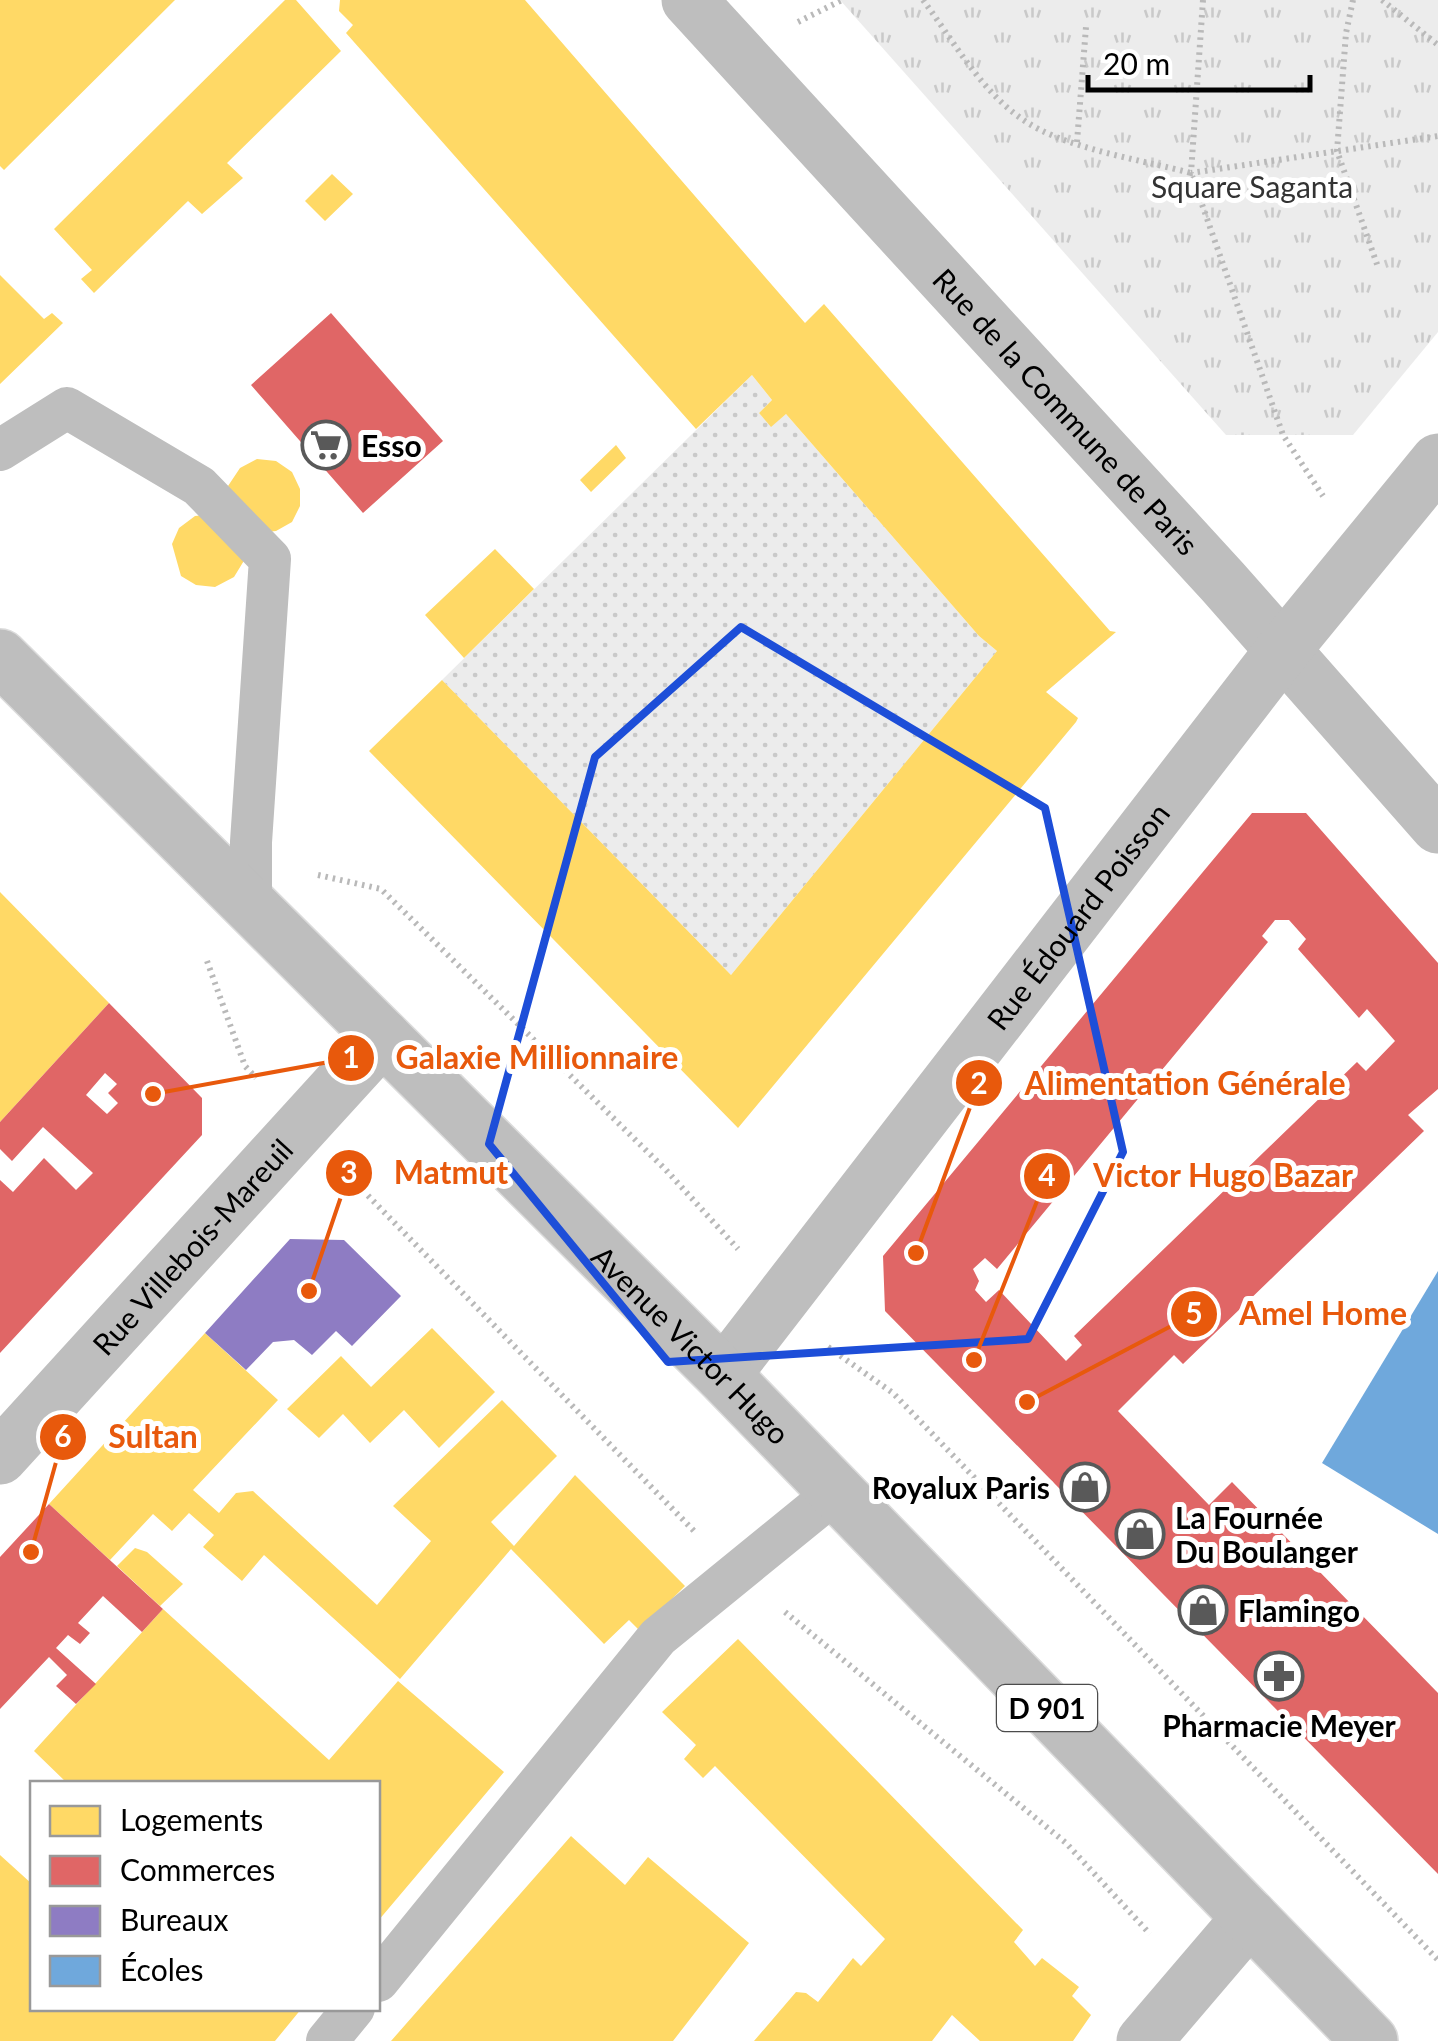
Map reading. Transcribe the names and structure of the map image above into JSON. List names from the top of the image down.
{
  "streets": {
    "street": [
      "Rue de la Commune de Paris",
      "Rue Édouard Poisson",
      "Rue Villebois-Mareuil",
      "Avenue Victor Hugo",
      "D 901"
    ]
  },
  "crossings": [
    ["Rue de la Commune de Paris", "Rue Édouard Poisson"],
    ["Rue Édouard Poisson", "Avenue Victor Hugo"],
    ["Rue Villebois-Mareuil", "Avenue Victor Hugo"]
  ],
  "parks": ["Square Saganta"],
  "places": {
    "supermarket": ["Esso"],
    "other": [
      "Galaxie Millionnaire",
      "Alimentation Générale",
      "Matmut",
      "Victor Hugo Bazar",
      "Amel Home",
      "Sultan"
    ],
    "shop": ["Royalux Paris", "La Fournée Du Boulanger", "Flamingo"],
    "pharmacy": ["Pharmacie Meyer"]
  },
  "legend": [
    "Logements",
    "Commerces",
    "Bureaux",
    "Écoles"
  ],
  "scale_bar": "20 m"
}
